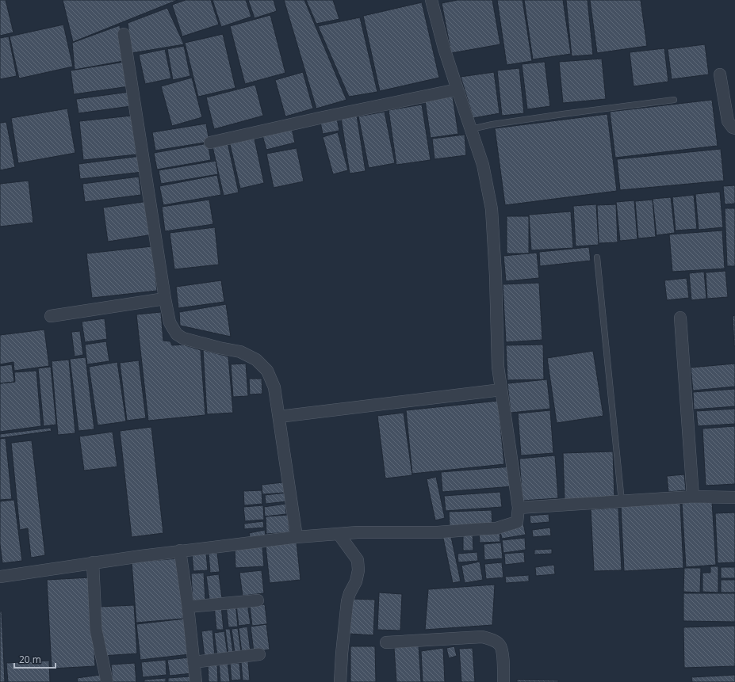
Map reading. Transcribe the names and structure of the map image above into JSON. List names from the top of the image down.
{
  "scale_bar": "20 m"
}
